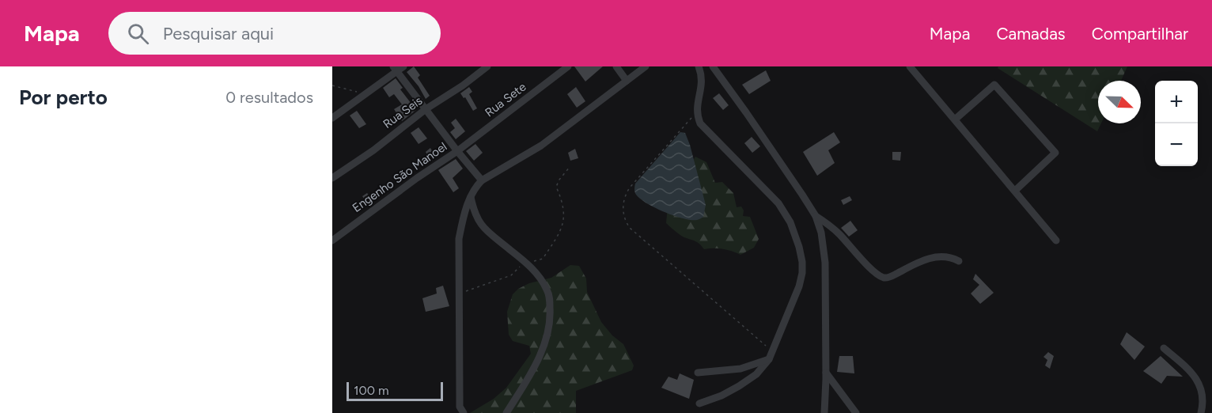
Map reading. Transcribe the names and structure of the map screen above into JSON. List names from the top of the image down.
{
  "streets": {
    "street": ["Rua Sete", "Rua Seis", "Engenho São Manoel"]
  },
  "crossings": [
    ["Rua Sete", "Engenho São Manoel"],
    ["Rua Seis", "Engenho São Manoel"]
  ],
  "scale_bar": "100 m",
  "north": "bottom right",
  "page": {
    "header": "Mapa",
    "search": "Pesquisar aqui",
    "nav": ["Mapa", "Camadas", "Compartilhar"],
    "heading": ["Por perto", "0 resultados"],
    "map_buttons": ["+", "−"],
    "scale": "100 m"
  }
}
